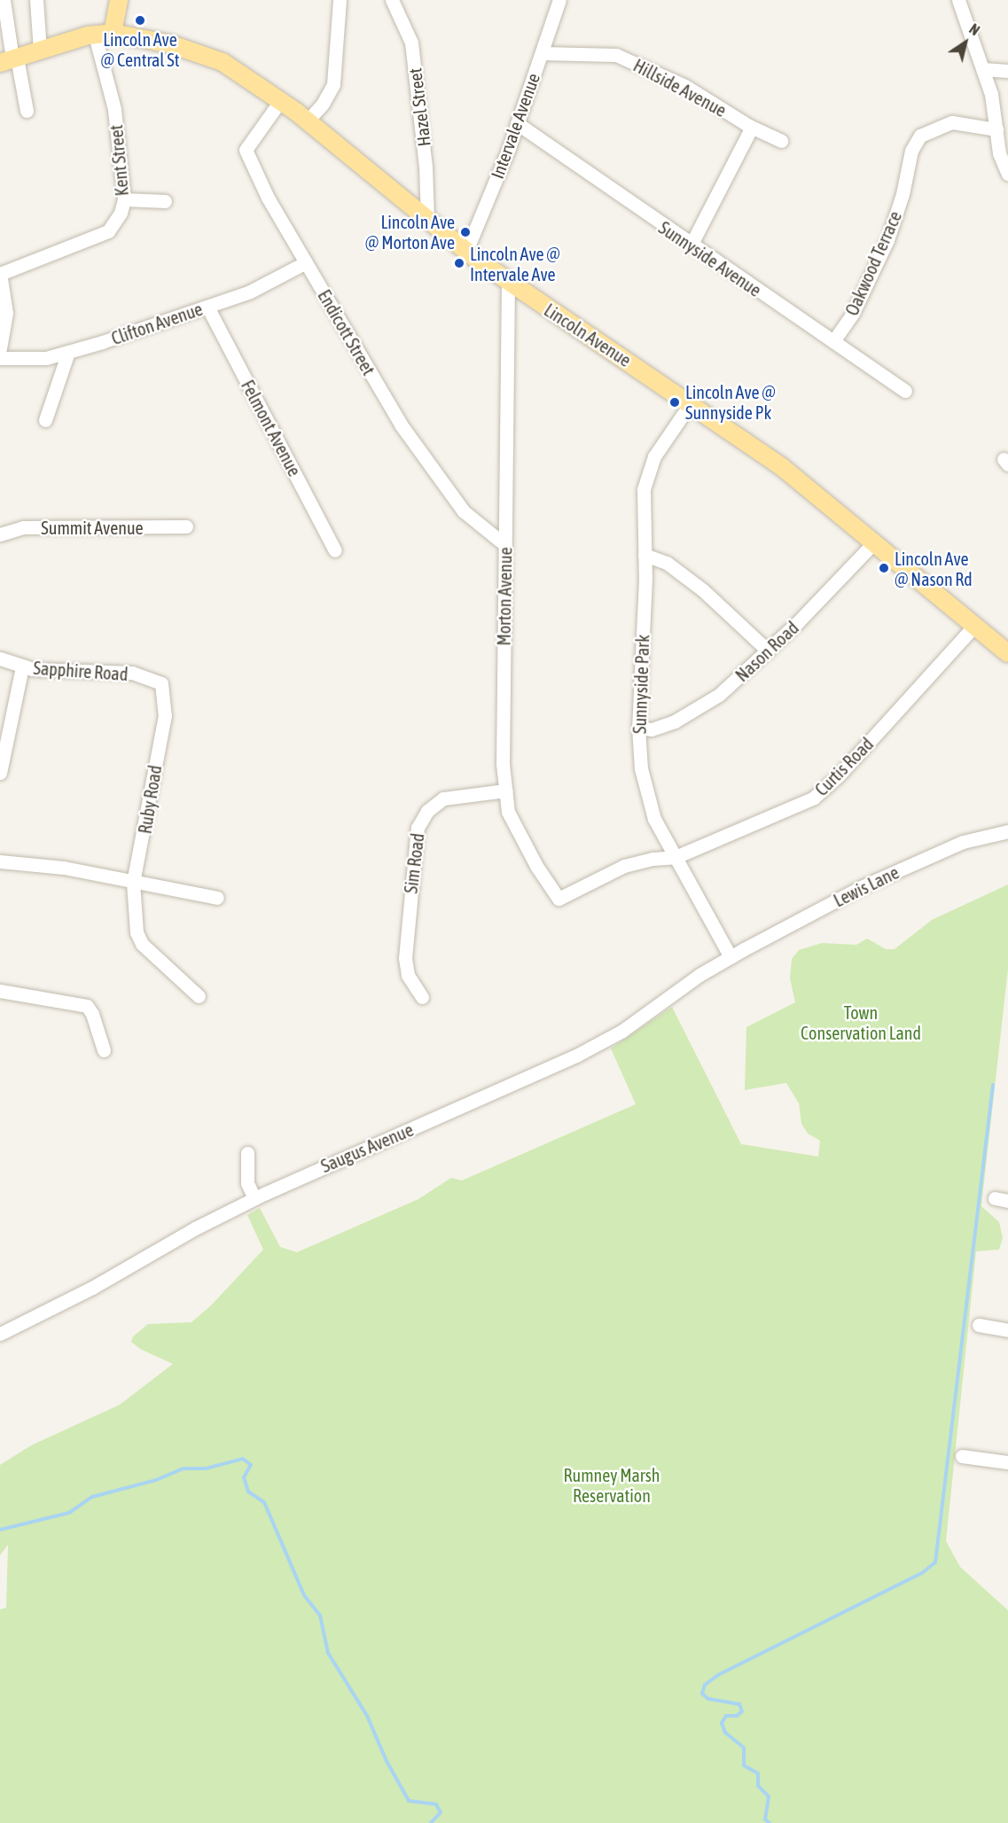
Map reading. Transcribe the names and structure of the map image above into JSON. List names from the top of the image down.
{
  "streets": {
    "main road": ["Lincoln Avenue"],
    "street": [
      "Hillside Avenue",
      "Hazel Street",
      "Intervale Avenue",
      "Kent Street",
      "Sunnyside Avenue",
      "Oakwood Terrace",
      "Clifton Avenue",
      "Endicott Street",
      "Felmont Avenue",
      "Summit Avenue",
      "Morton Avenue",
      "Nason Road",
      "Sapphire Road",
      "Sunnyside Park",
      "Curtis Road",
      "Ruby Road",
      "Sim Road",
      "Lewis Lane",
      "Saugus Avenue"
    ]
  },
  "crossings": [
    ["Hillside Avenue", "Intervale Avenue"],
    ["Hazel Street", "Lincoln Avenue"],
    ["Intervale Avenue", "Sunnyside Avenue"],
    ["Intervale Avenue", "Lincoln Avenue"],
    ["Kent Street", "Lincoln Avenue"],
    ["Sunnyside Avenue", "Oakwood Terrace"],
    ["Clifton Avenue", "Endicott Street"],
    ["Clifton Avenue", "Felmont Avenue"],
    ["Endicott Street", "Lincoln Avenue"],
    ["Endicott Street", "Morton Avenue"],
    ["Lincoln Avenue", "Morton Avenue"],
    ["Lincoln Avenue", "Nason Road"],
    ["Lincoln Avenue", "Sunnyside Park"],
    ["Lincoln Avenue", "Curtis Road"],
    ["Morton Avenue", "Curtis Road"],
    ["Morton Avenue", "Sim Road"],
    ["Nason Road", "Sunnyside Park"],
    ["Sapphire Road", "Ruby Road"],
    ["Sunnyside Park", "Curtis Road"],
    ["Sunnyside Park", "Lewis Lane"],
    ["Sunnyside Park", "Saugus Avenue"],
    ["Lewis Lane", "Saugus Avenue"]
  ],
  "parks": ["Town Conservation Land", "Rumney Marsh Reservation"],
  "places": [
    "Lincoln Ave @ Central St",
    "Lincoln Ave @ Morton Ave",
    "Lincoln Ave @ Intervale Ave",
    "Lincoln Ave @ Sunnyside Pk",
    "Lincoln Ave @ Nason Rd"
  ],
  "north": "top right"
}
